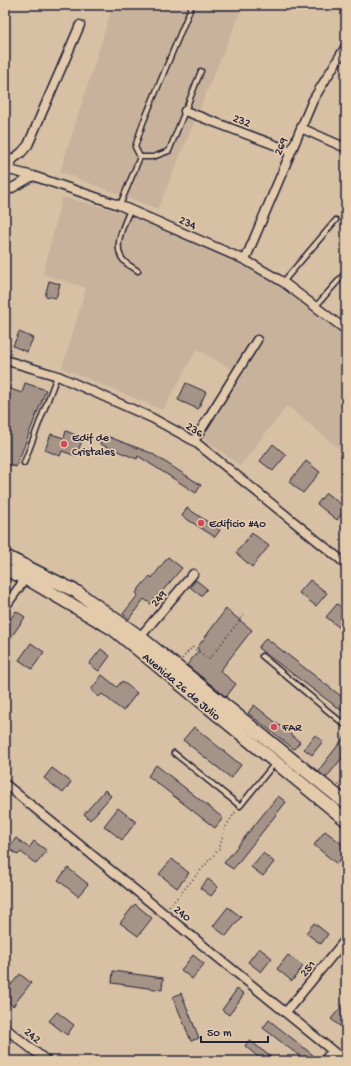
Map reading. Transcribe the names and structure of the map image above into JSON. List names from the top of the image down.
{
  "streets": {
    "street": [
      "232",
      "269",
      "234",
      "236",
      "249",
      "Avenida 26 de Julio",
      "240",
      "251",
      "242"
    ]
  },
  "crossings": [
    ["232", "269"],
    ["269", "234"],
    ["249", "Avenida 26 de Julio"],
    ["240", "251"]
  ],
  "places": ["Edif de Cristales", "Edificio #40", "FAR"],
  "scale_bar": "50 m"
}
